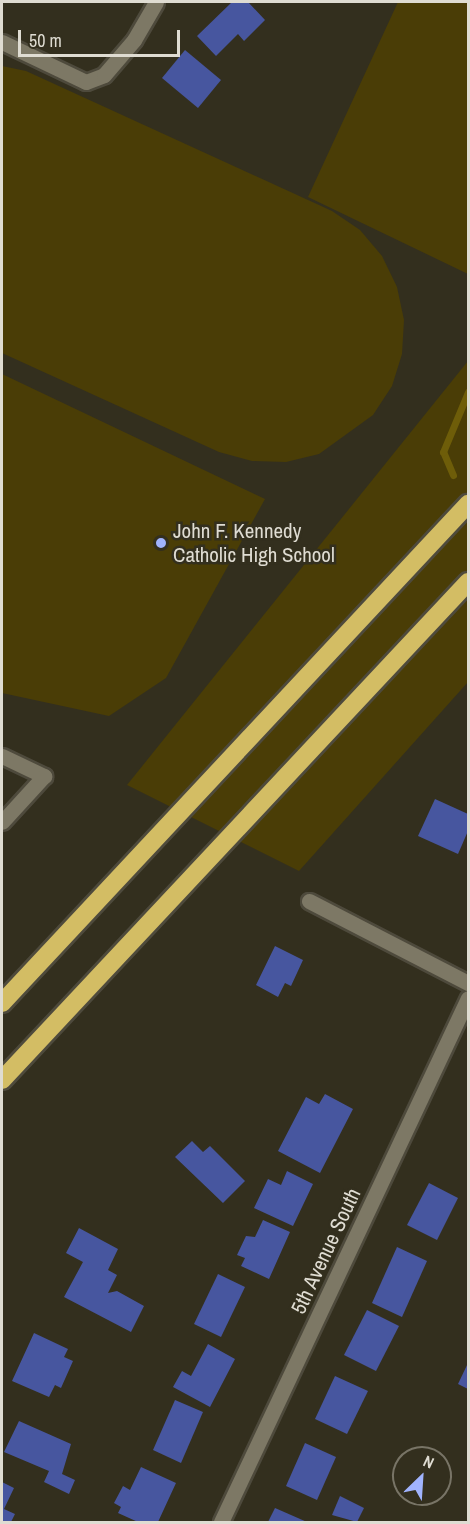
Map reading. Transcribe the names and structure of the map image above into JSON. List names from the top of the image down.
{
  "streets": {
    "street": ["5th Avenue South"]
  },
  "places": ["John F. Kennedy Catholic High School"],
  "scale_bar": "50 m",
  "north": "top right"
}
